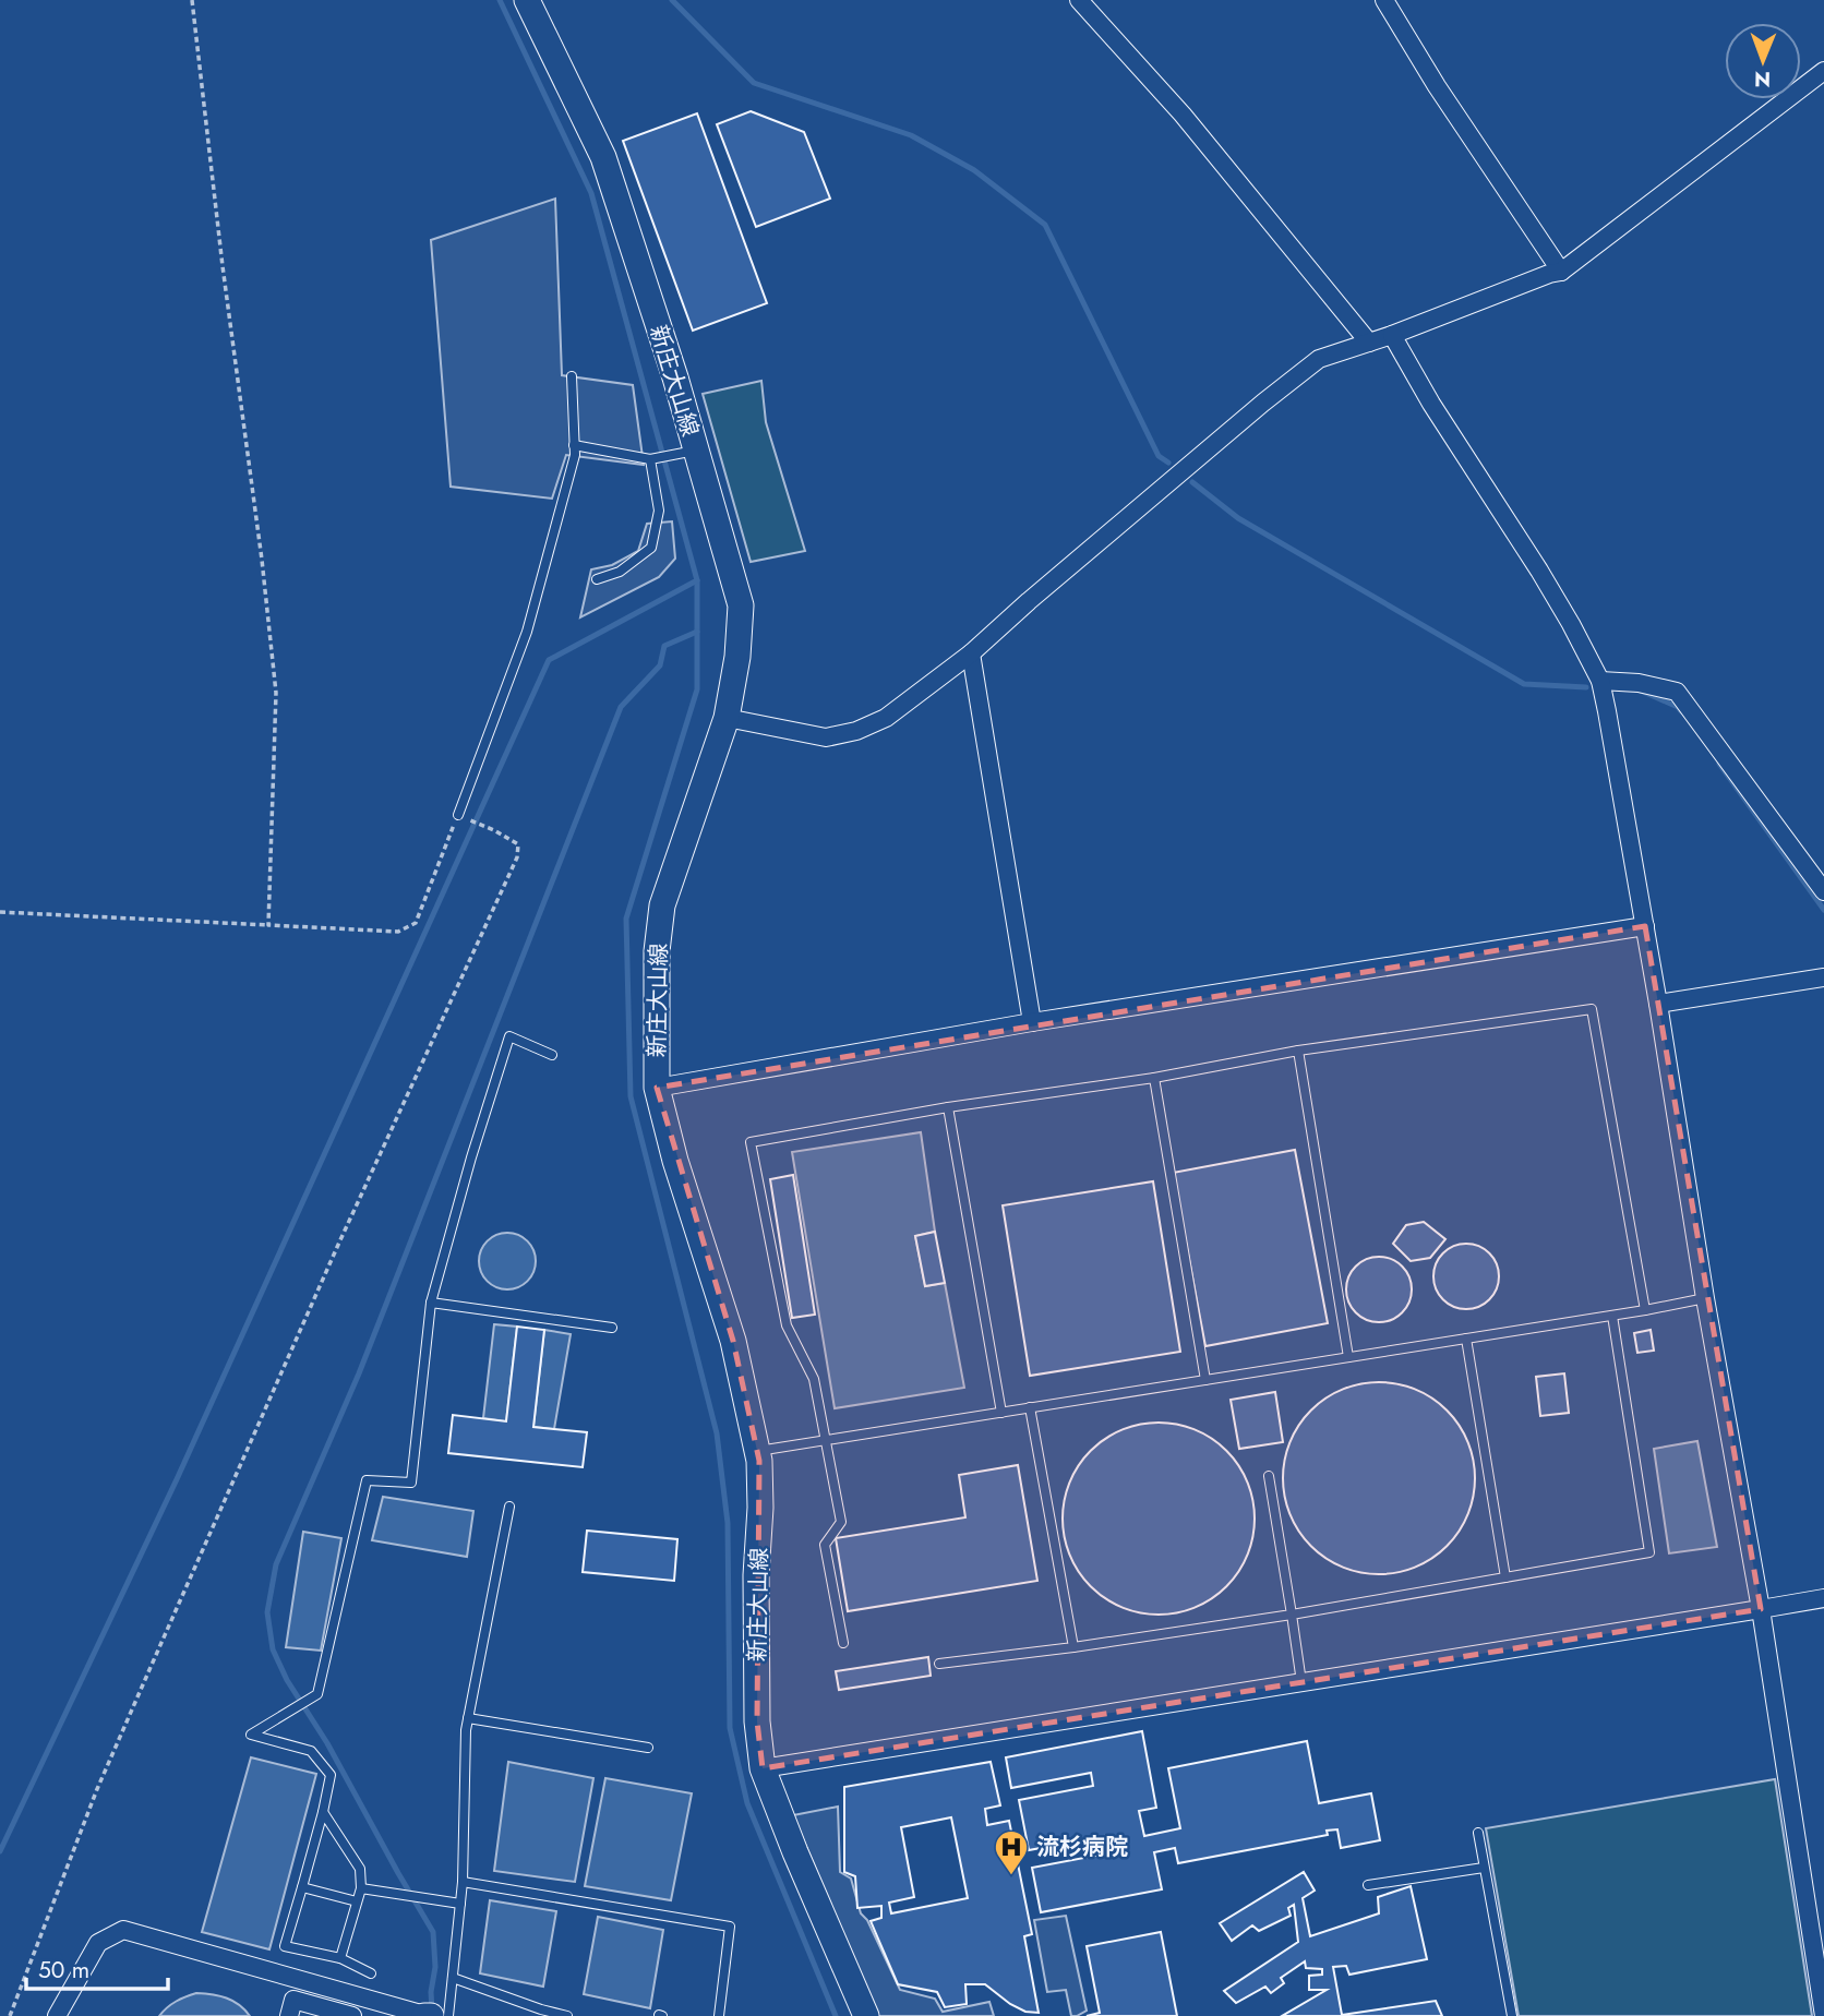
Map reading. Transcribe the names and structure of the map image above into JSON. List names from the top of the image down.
{
  "streets": {
    "main road": ["新庄大山線"]
  },
  "places": {
    "hospital": ["流杉病院"]
  },
  "scale_bar": "50 m",
  "north": "bottom"
}
